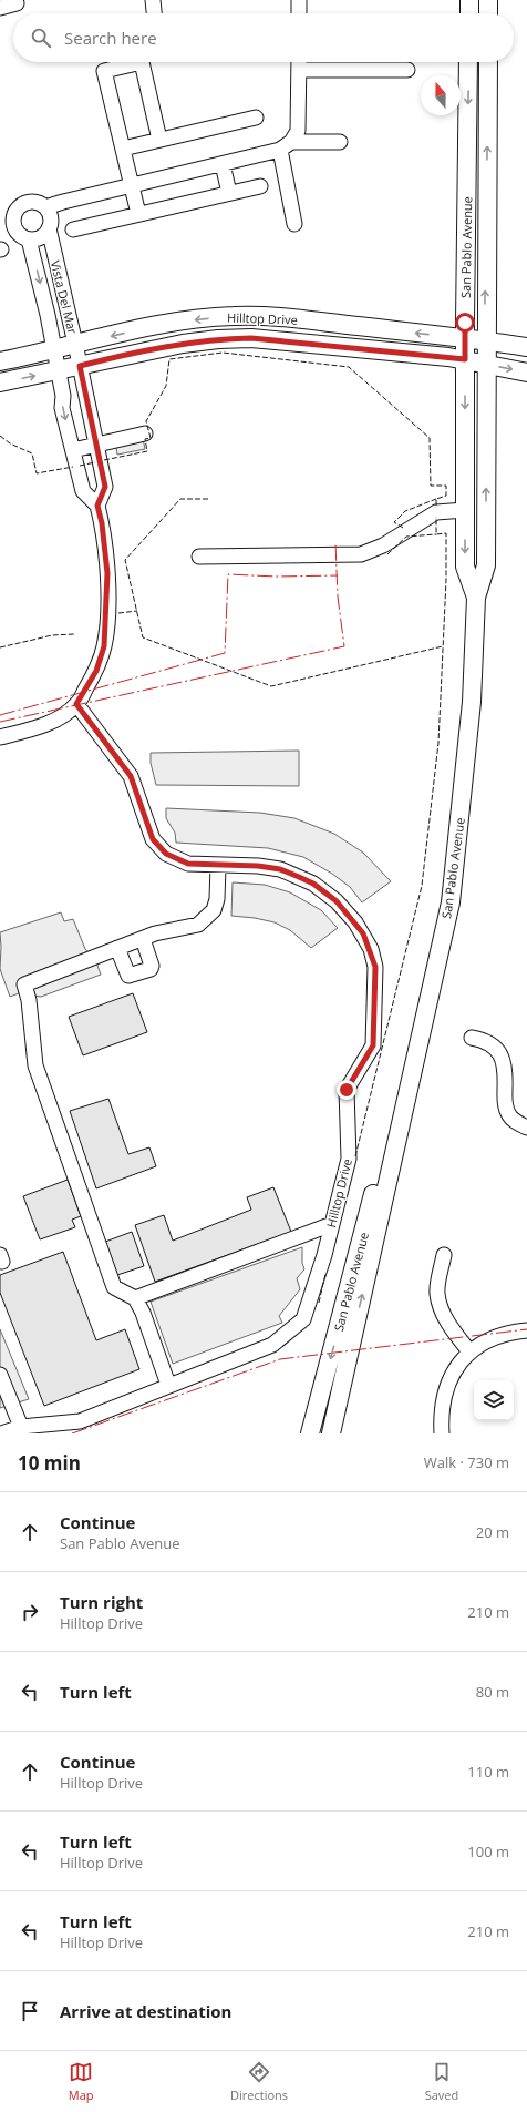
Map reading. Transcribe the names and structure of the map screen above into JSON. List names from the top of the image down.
{
  "streets": {
    "main road": ["San Pablo Avenue", "Hilltop Drive"],
    "street": ["Vista Del Mar"]
  },
  "crossings": [
    ["San Pablo Avenue", "Hilltop Drive"],
    ["Vista Del Mar", "Hilltop Drive"]
  ],
  "north": "top",
  "page": {
    "search": "Search here",
    "heading": ["10 min", "Walk · 730 m"],
    "list": [
      ["Continue", "San Pablo Avenue", "20 m"],
      ["Turn right", "Hilltop Drive", "210 m"],
      ["Turn left", "80 m"],
      ["Continue", "Hilltop Drive", "110 m"],
      ["Turn left", "Hilltop Drive", "100 m"],
      ["Turn left", "Hilltop Drive", "210 m"],
      "Arrive at destination"
    ],
    "nav": ["Map", "Directions", "Saved"]
  }
}
